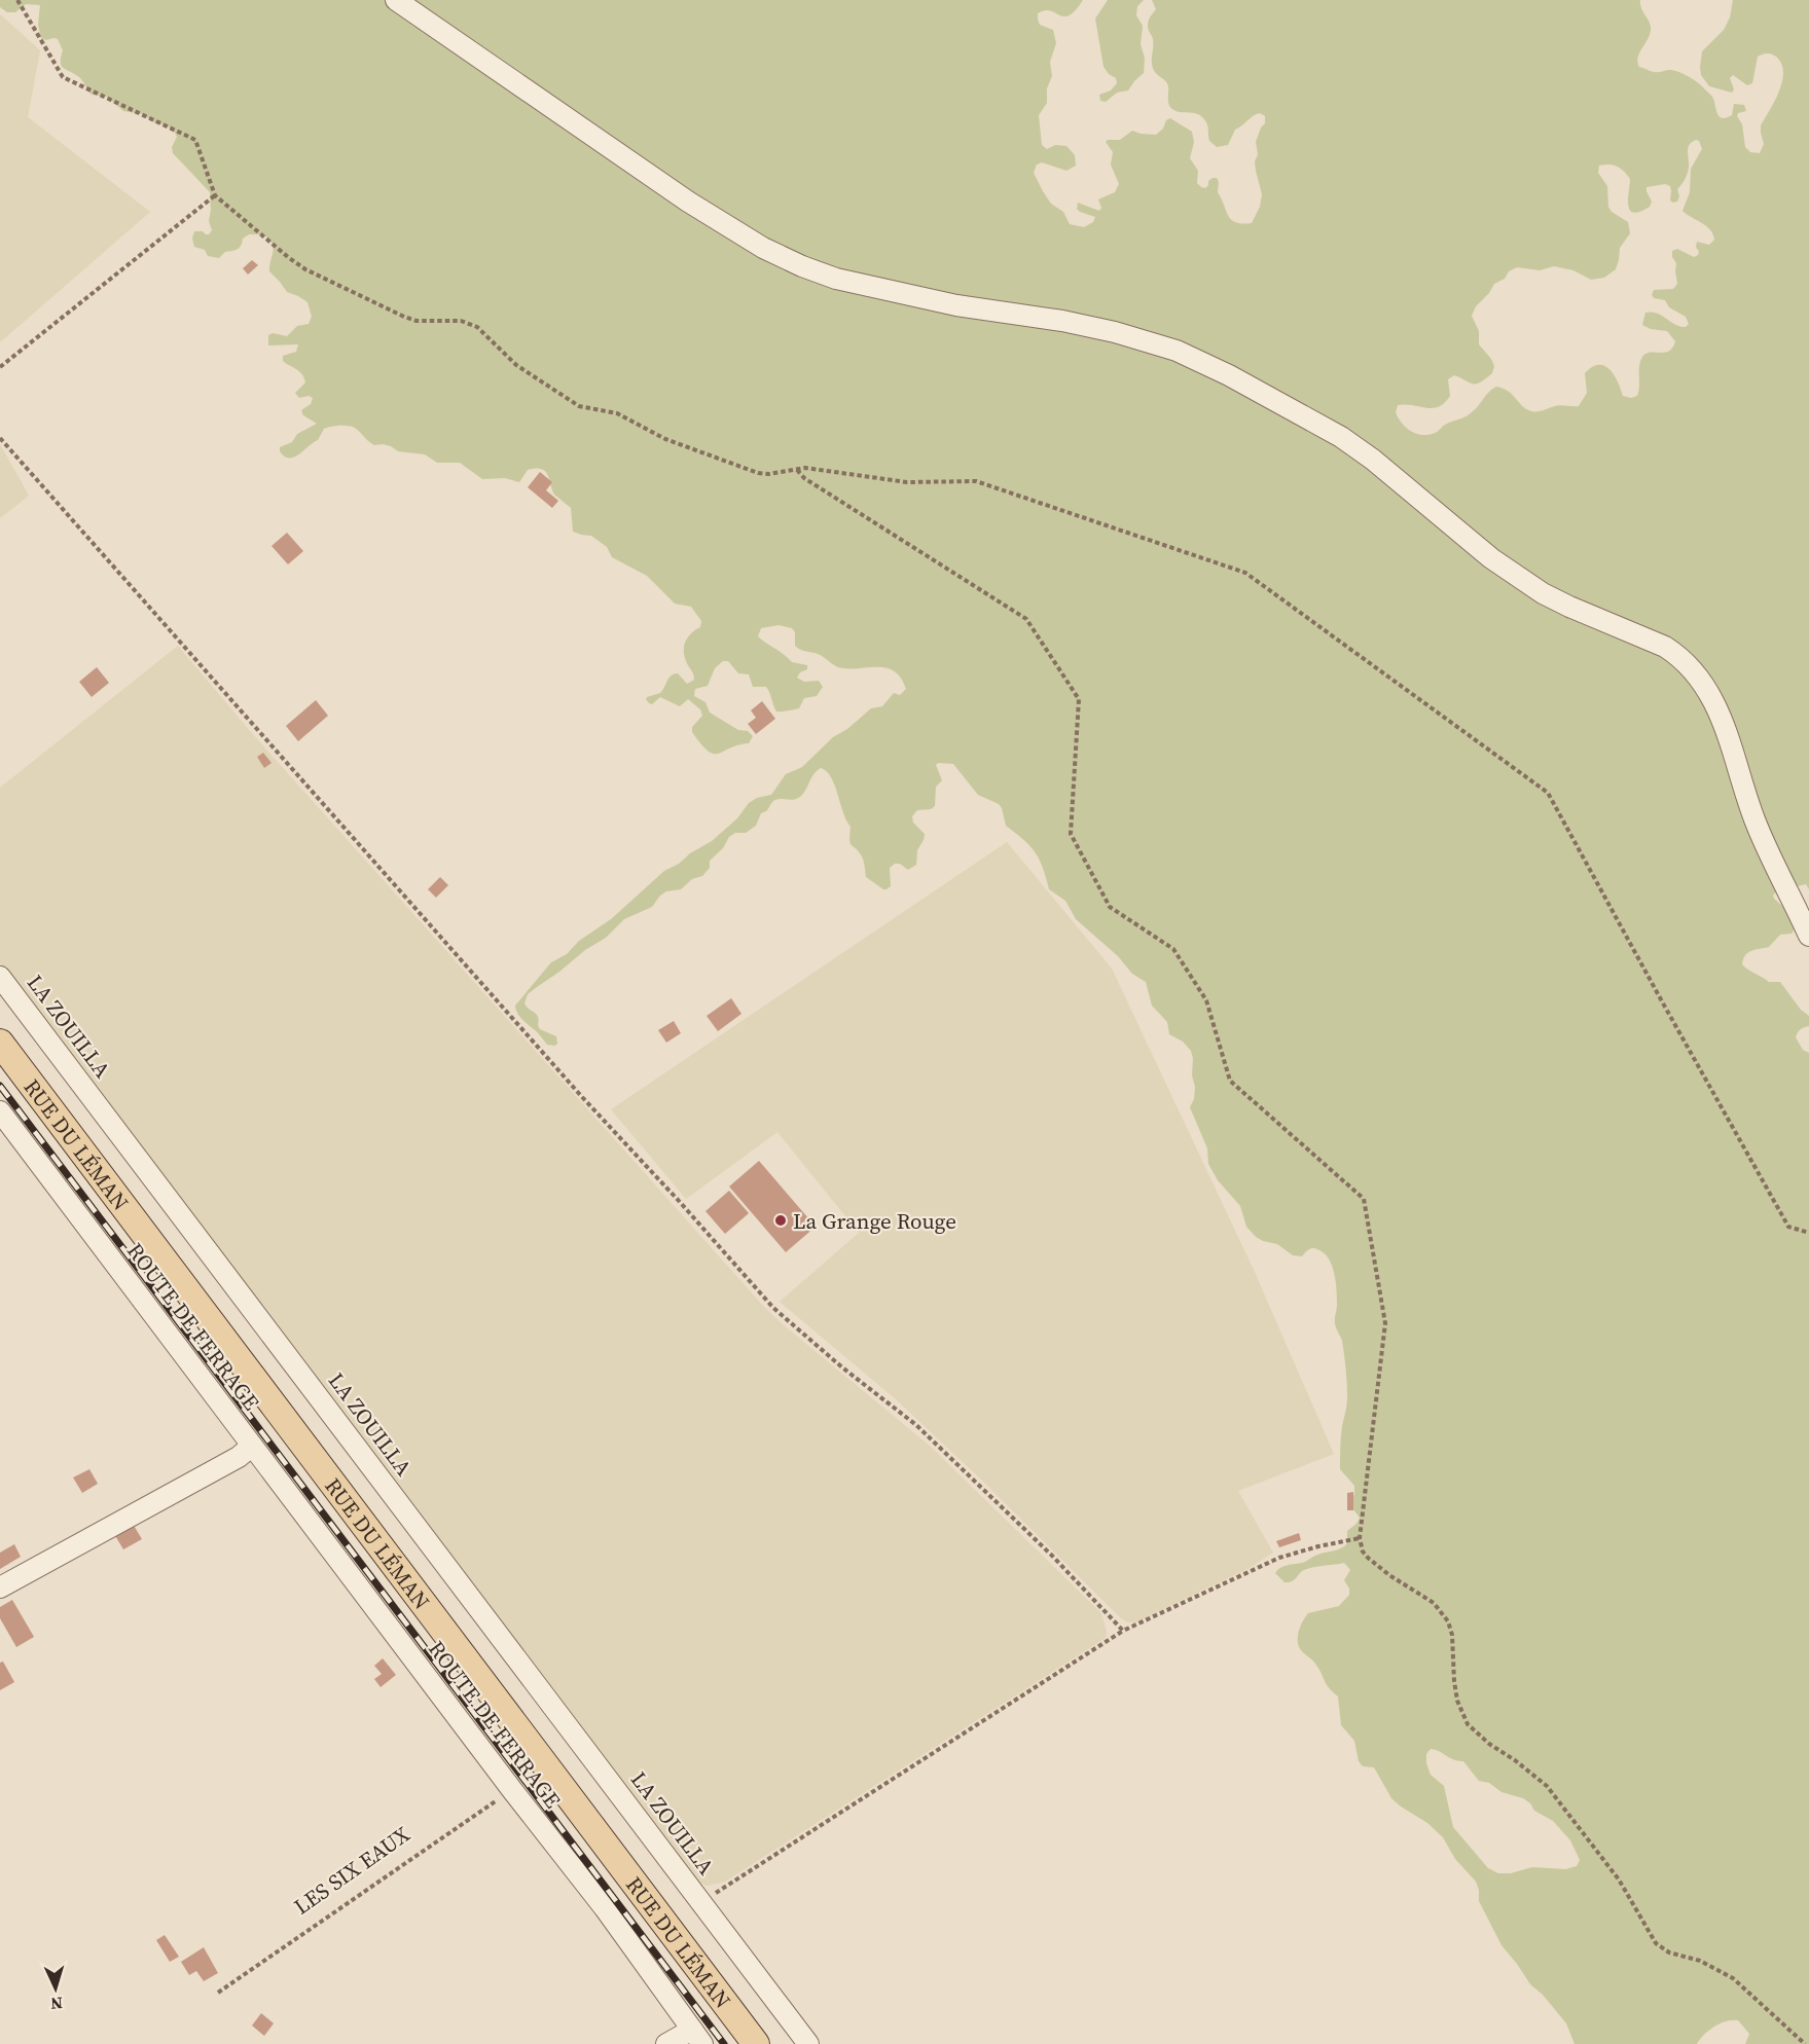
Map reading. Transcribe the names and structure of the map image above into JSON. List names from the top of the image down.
{
  "streets": {
    "main road": ["RUE DU LÉMAN"],
    "street": ["LA ZOUILLA", "ROUTE DE FERRAGE"],
    "path": ["LES SIX EAUX"]
  },
  "crossings": [
    ["ROUTE DE FERRAGE", "LES SIX EAUX"]
  ],
  "places": ["La Grange Rouge"],
  "north": "bottom"
}
